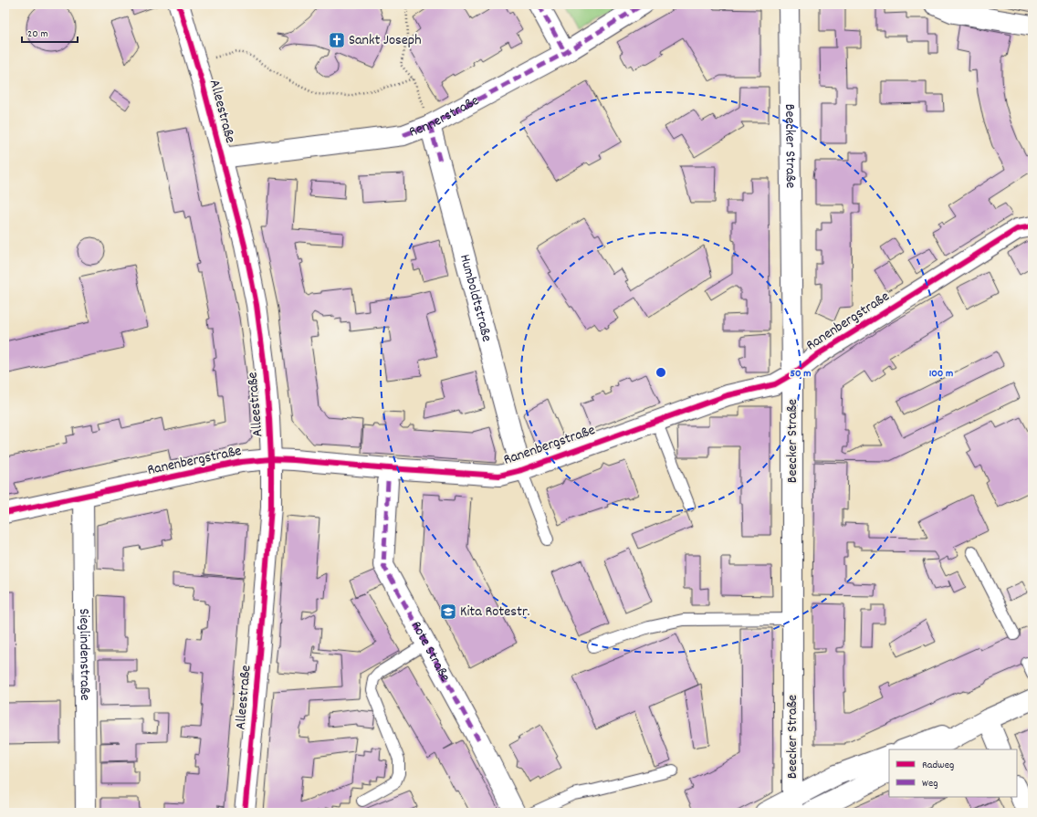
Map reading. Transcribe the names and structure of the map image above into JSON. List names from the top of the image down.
{
  "streets": {
    "street": [
      "Alleestraße",
      "Rennerstraße",
      "Beecker Straße",
      "Humboldtstraße",
      "Ranenbergstraße",
      "Rote Straße",
      "Sieglindenstraße"
    ]
  },
  "crossings": [
    ["Alleestraße", "Rennerstraße"],
    ["Alleestraße", "Ranenbergstraße"],
    ["Rennerstraße", "Humboldtstraße"],
    ["Beecker Straße", "Ranenbergstraße"],
    ["Humboldtstraße", "Ranenbergstraße"],
    ["Ranenbergstraße", "Sieglindenstraße"]
  ],
  "places": {
    "church": ["Sankt Joseph"],
    "school or university": ["Kita Rotestr."]
  },
  "legend": ["Radweg", "Weg"],
  "scale_bar": "20 m",
  "rings": ["50 m", "100 m"]
}
